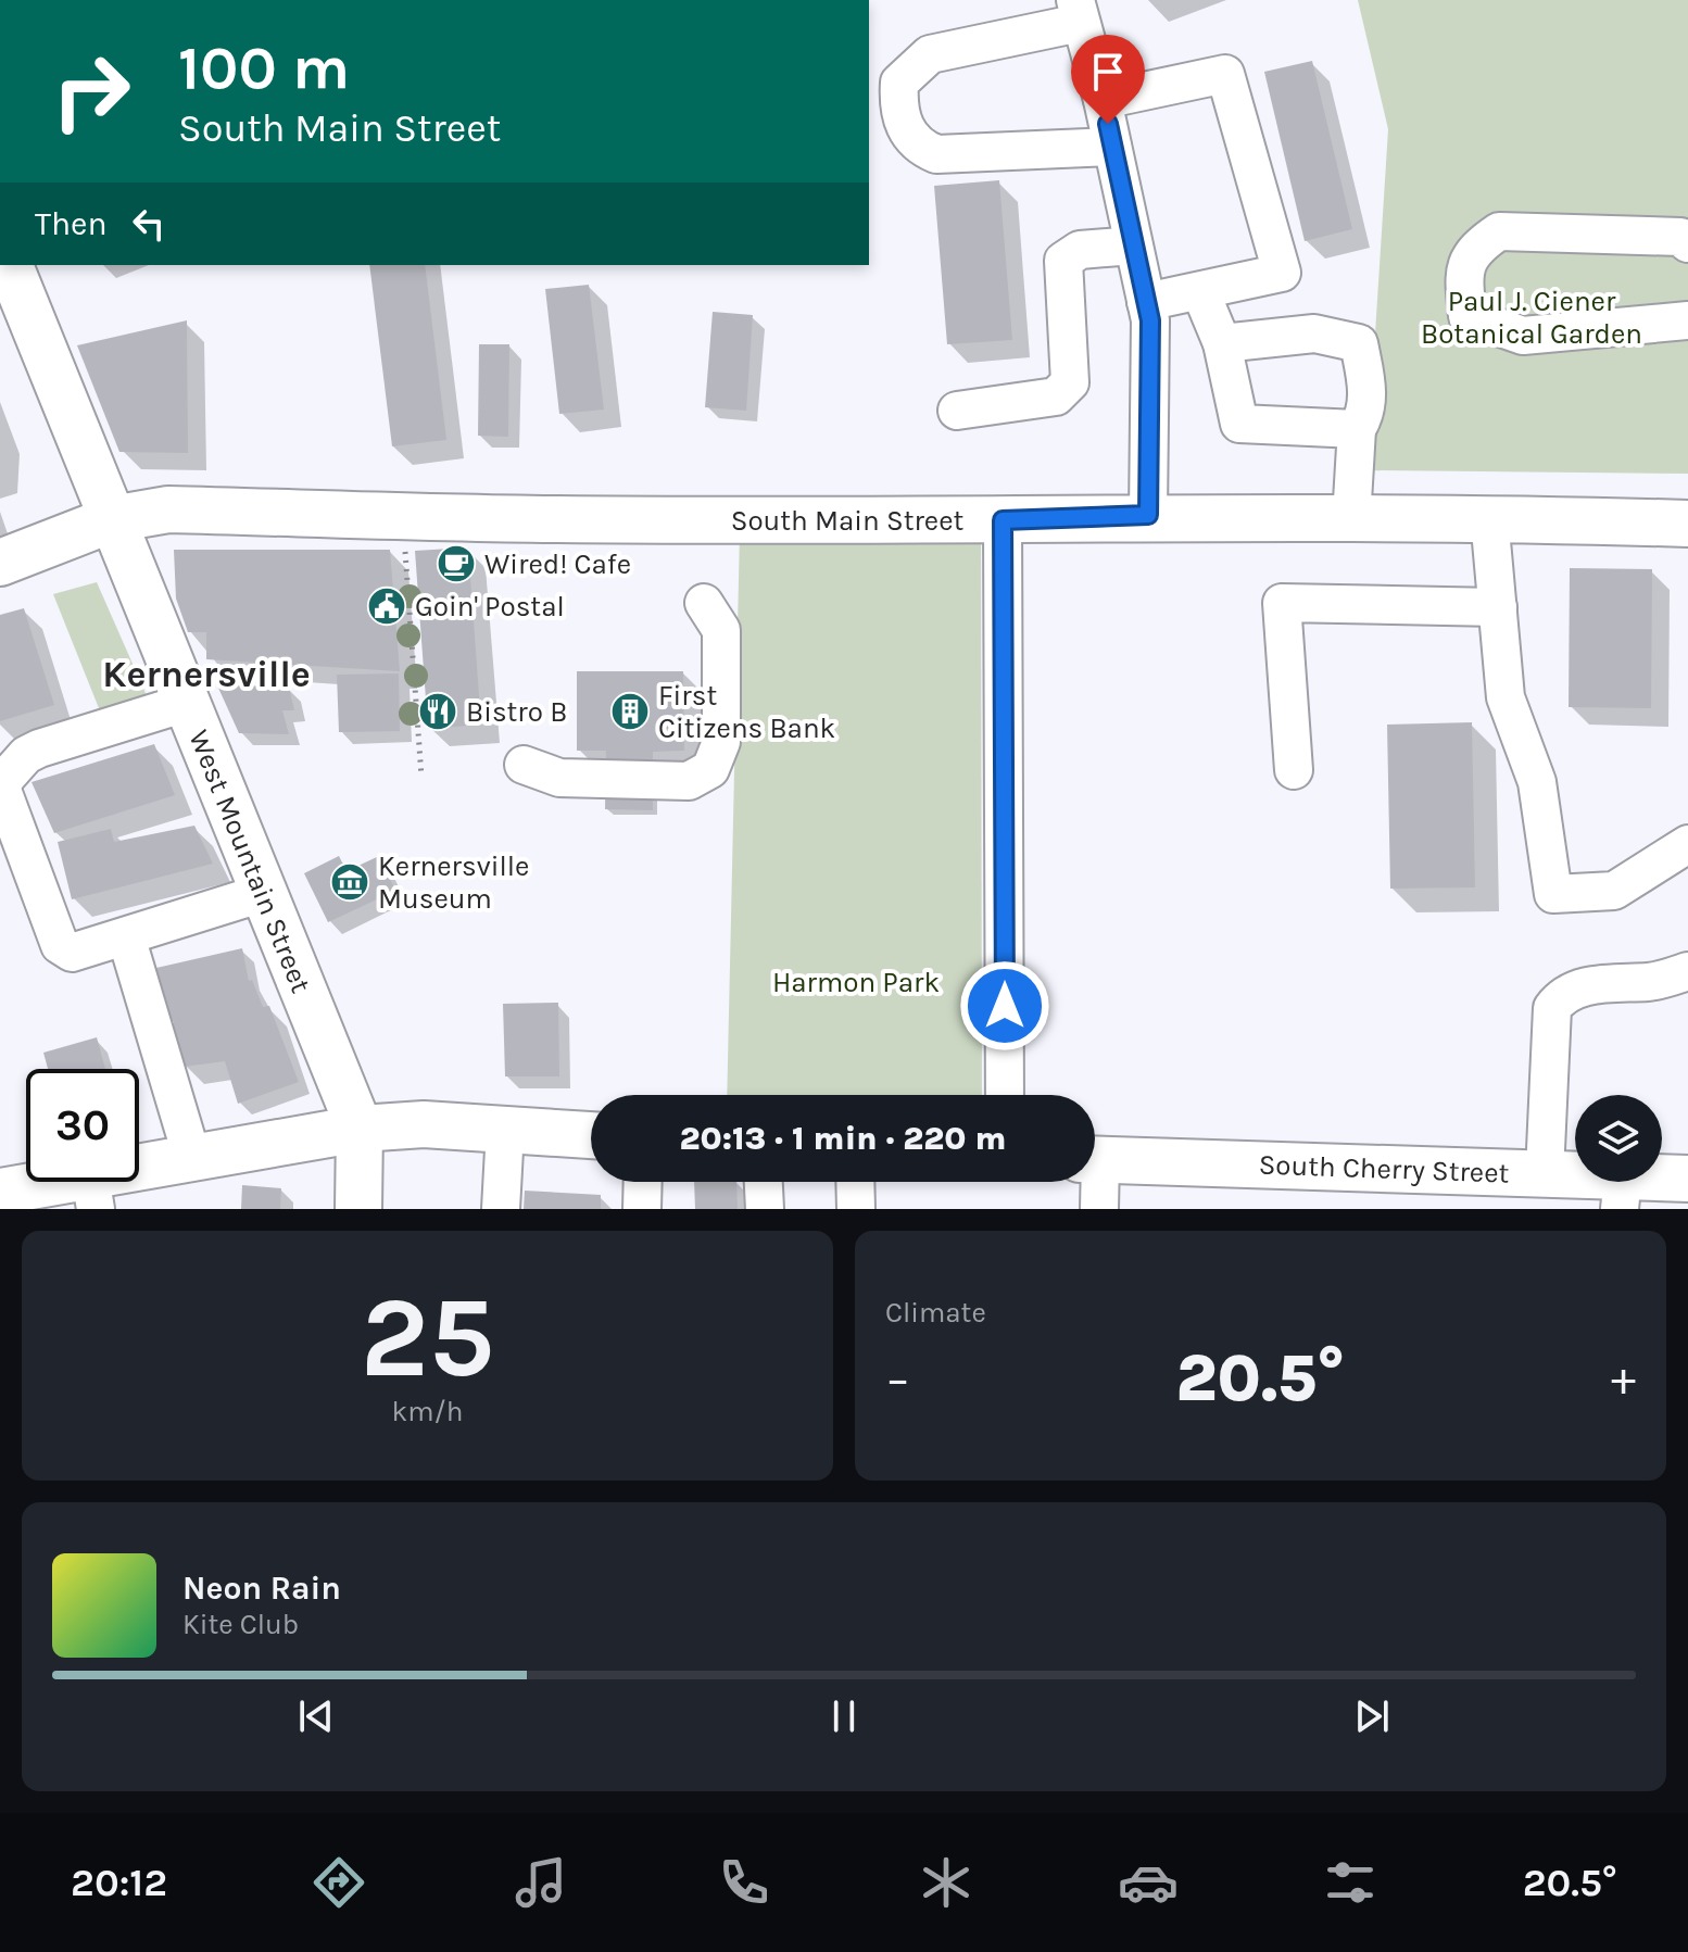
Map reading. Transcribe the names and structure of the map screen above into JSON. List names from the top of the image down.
{
  "streets": {
    "main road": ["South Main Street", "West Mountain Street", "South Cherry Street"]
  },
  "crossings": [
    ["South Main Street", "West Mountain Street"]
  ],
  "districts": ["Kernersville"],
  "parks": ["Paul J. Ciener Botanical Garden", "Harmon Park"],
  "places": {
    "cafe": ["Wired! Cafe"],
    "public building": ["Goin' Postal"],
    "restaurant": ["Bistro B"],
    "building": ["First Citizens Bank"],
    "museum": ["Kernersville Museum"]
  },
  "page": {
    "turn": ["100 m", "South Main Street"],
    "then": "Then",
    "limit": "30",
    "trip": "20:13 · 1 min · 220 m",
    "tile": [
      ["25", "km/h"],
      "Climate"
    ],
    "heat": ["−", "20.5°", "+"],
    "song": ["Neon Rain", "Kite Club"],
    "tabs": ["20:12", "20.5°"]
  }
}
